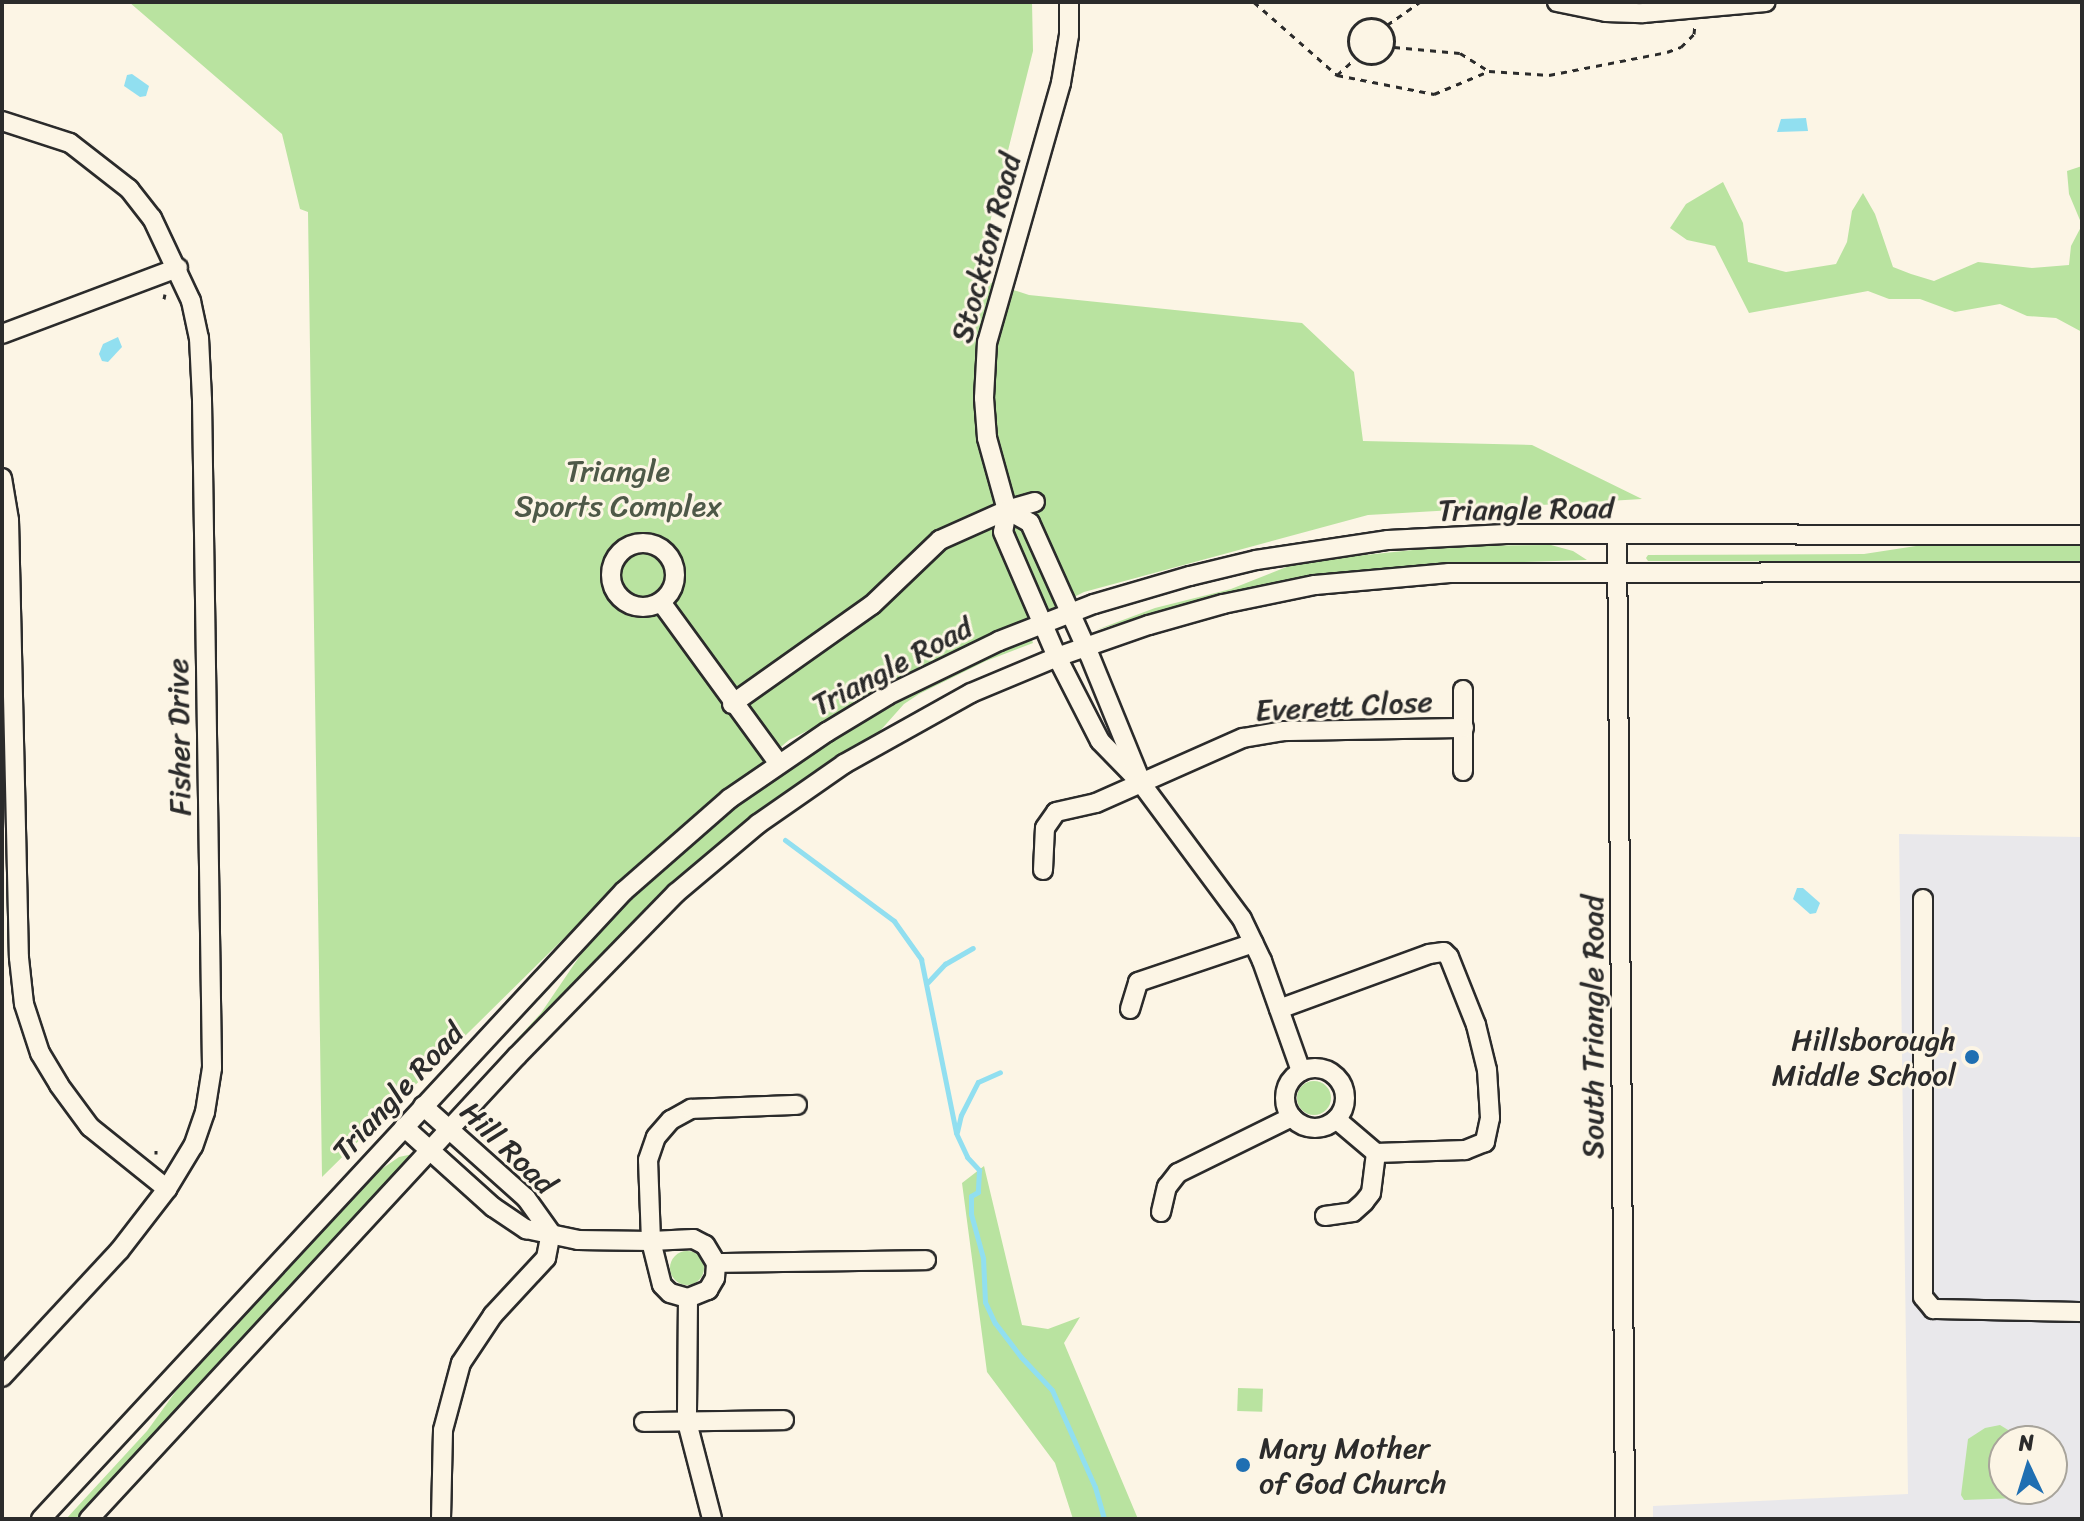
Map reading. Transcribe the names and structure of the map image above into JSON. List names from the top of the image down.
{
  "streets": {
    "street": [
      "Stockton Road",
      "Triangle Road",
      "Everett Close",
      "Fisher Drive",
      "South Triangle Road",
      "Hill Road"
    ]
  },
  "crossings": [
    ["Stockton Road", "Triangle Road"],
    ["Stockton Road", "Everett Close"],
    ["Triangle Road", "South Triangle Road"],
    ["Triangle Road", "Hill Road"]
  ],
  "parks": ["Triangle Sports Complex"],
  "places": ["Hillsborough Middle School", "Mary Mother of God Church"],
  "north": "top"
}
